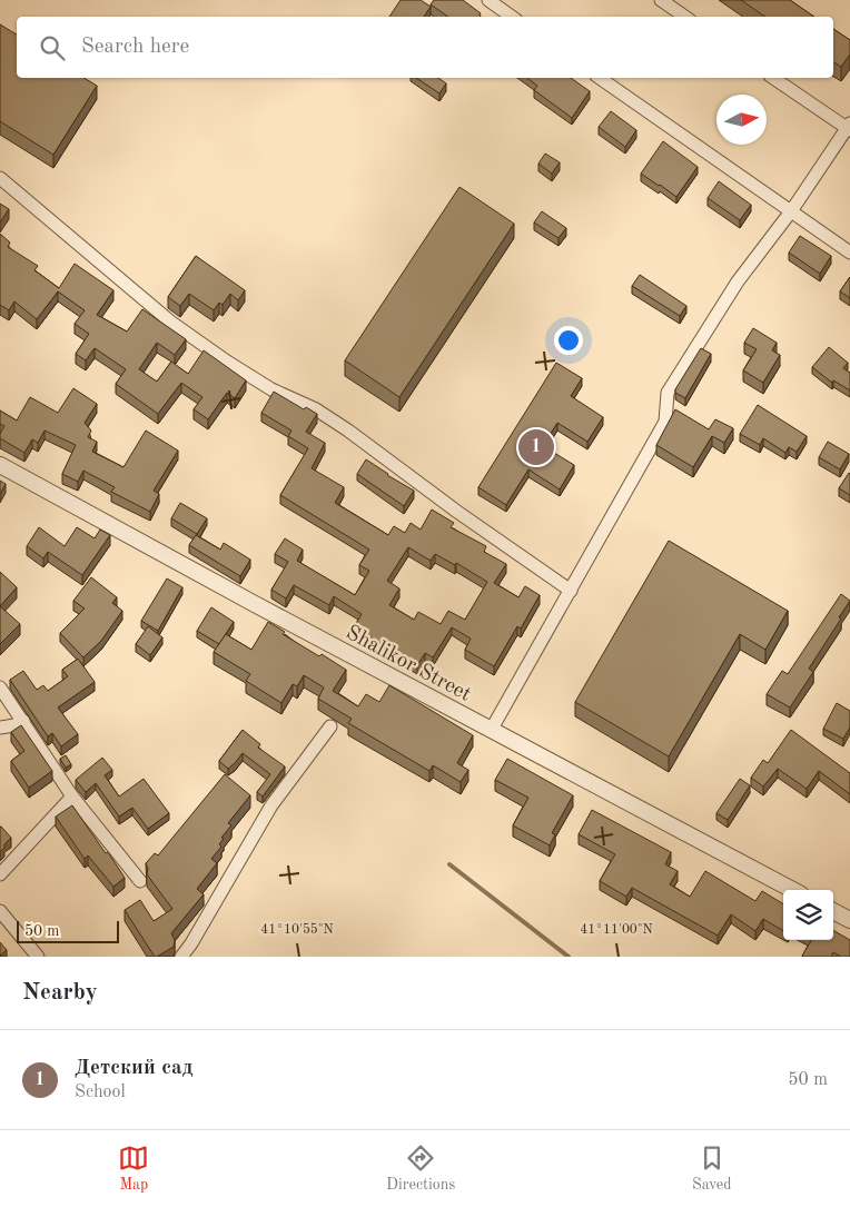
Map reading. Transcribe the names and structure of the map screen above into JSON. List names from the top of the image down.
{
  "streets": {
    "street": ["Shаlikor Street"]
  },
  "scale_bar": "50 m",
  "north": "right",
  "page": {
    "search": "Search here",
    "pins": "1",
    "scale": "50 m",
    "heading": "Nearby",
    "list": [
      {
        "mark": "1",
        "name": "Детский сад",
        "note": "School",
        "value": "50 m"
      }
    ],
    "nav": ["Map", "Directions", "Saved"]
  },
  "coordinates": ["41°10'55\"N", "41°11'00\"N"]
}
